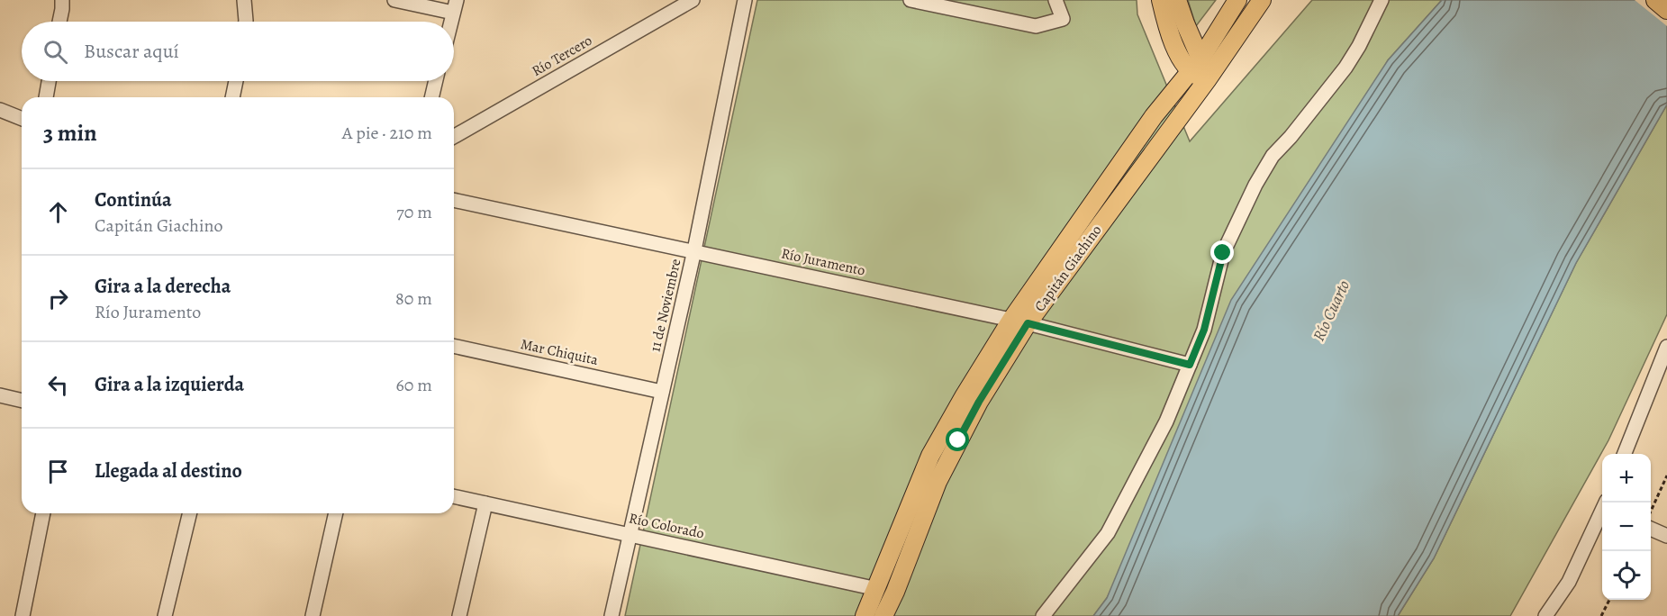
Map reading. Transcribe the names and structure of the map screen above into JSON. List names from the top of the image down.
{
  "streets": {
    "main road": ["Capitán Giachino"],
    "street": [
      "Río Tercero",
      "Río Juramento",
      "11 de Noviembre",
      "Mar Chiquita",
      "Río Colorado"
    ]
  },
  "crossings": [
    ["Río Juramento", "Capitán Giachino"],
    ["Río Juramento", "11 de Noviembre"],
    ["Capitán Giachino", "Río Colorado"],
    ["11 de Noviembre", "Mar Chiquita"],
    ["11 de Noviembre", "Río Colorado"]
  ],
  "water": ["Río Cuarto"],
  "page": {
    "search": "Buscar aquí",
    "heading": ["3 min", "A pie · 210 m"],
    "list": [
      ["Continúa", "Capitán Giachino", "70 m"],
      ["Gira a la derecha", "Río Juramento", "80 m"],
      ["Gira a la izquierda", "60 m"],
      "Llegada al destino"
    ],
    "map_buttons": ["+", "−"]
  }
}
